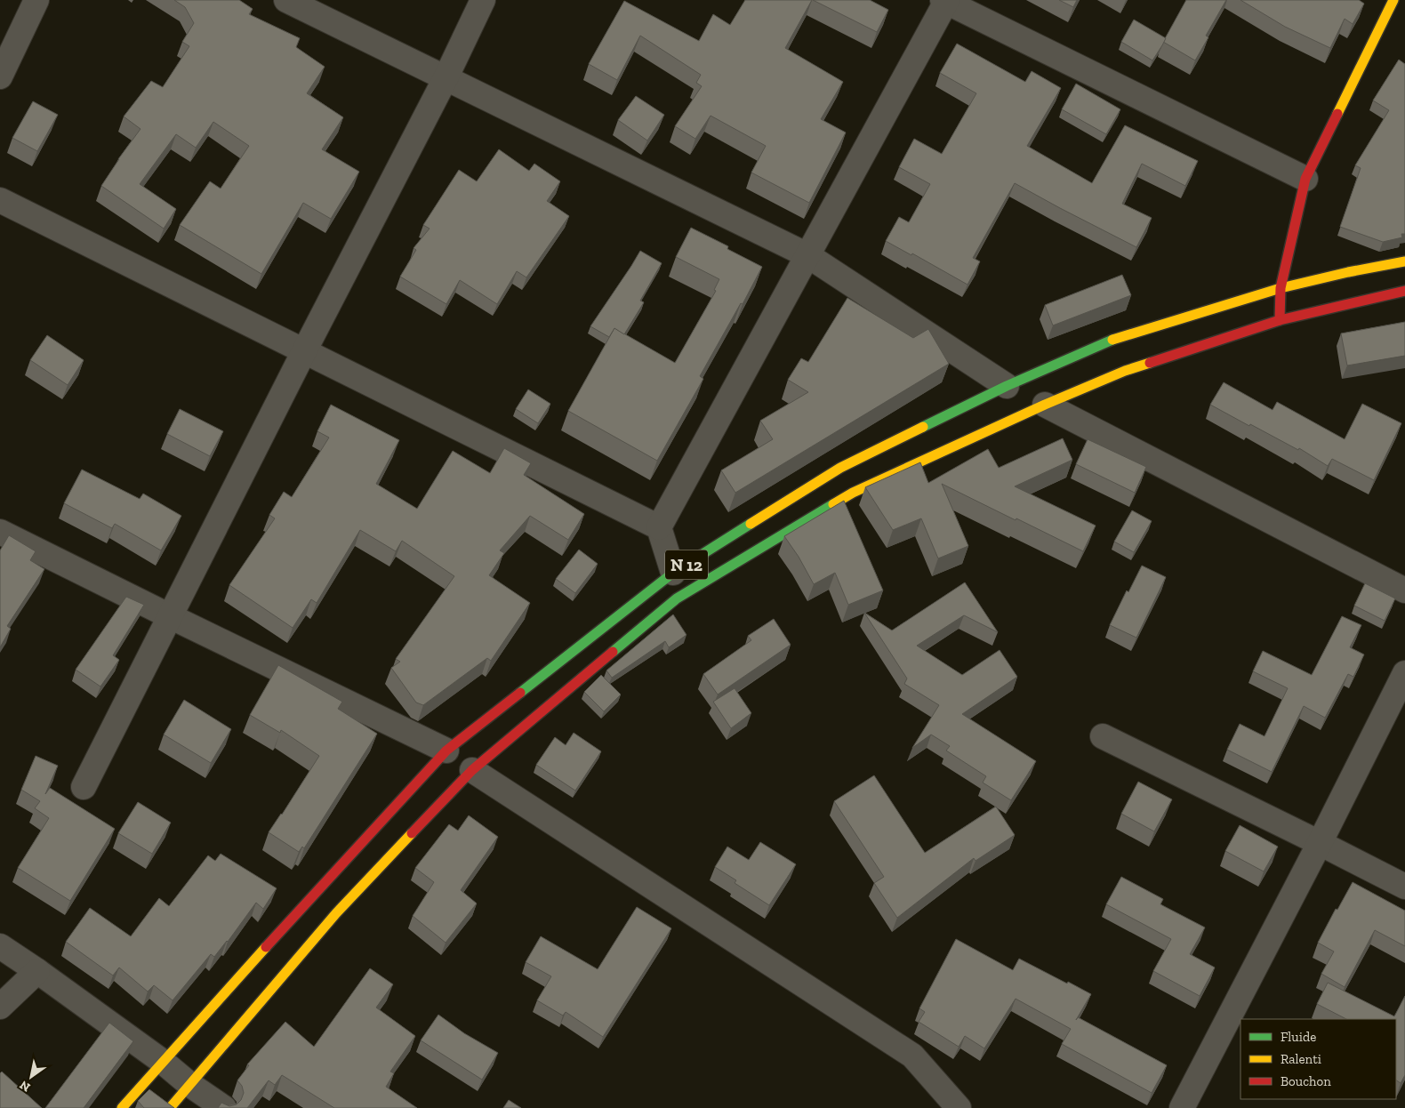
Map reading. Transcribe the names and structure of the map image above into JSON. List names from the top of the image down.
{
  "streets": {
    "main road": ["N 12"]
  },
  "legend": ["Fluide", "Ralenti", "Bouchon"],
  "north": "bottom left"
}
